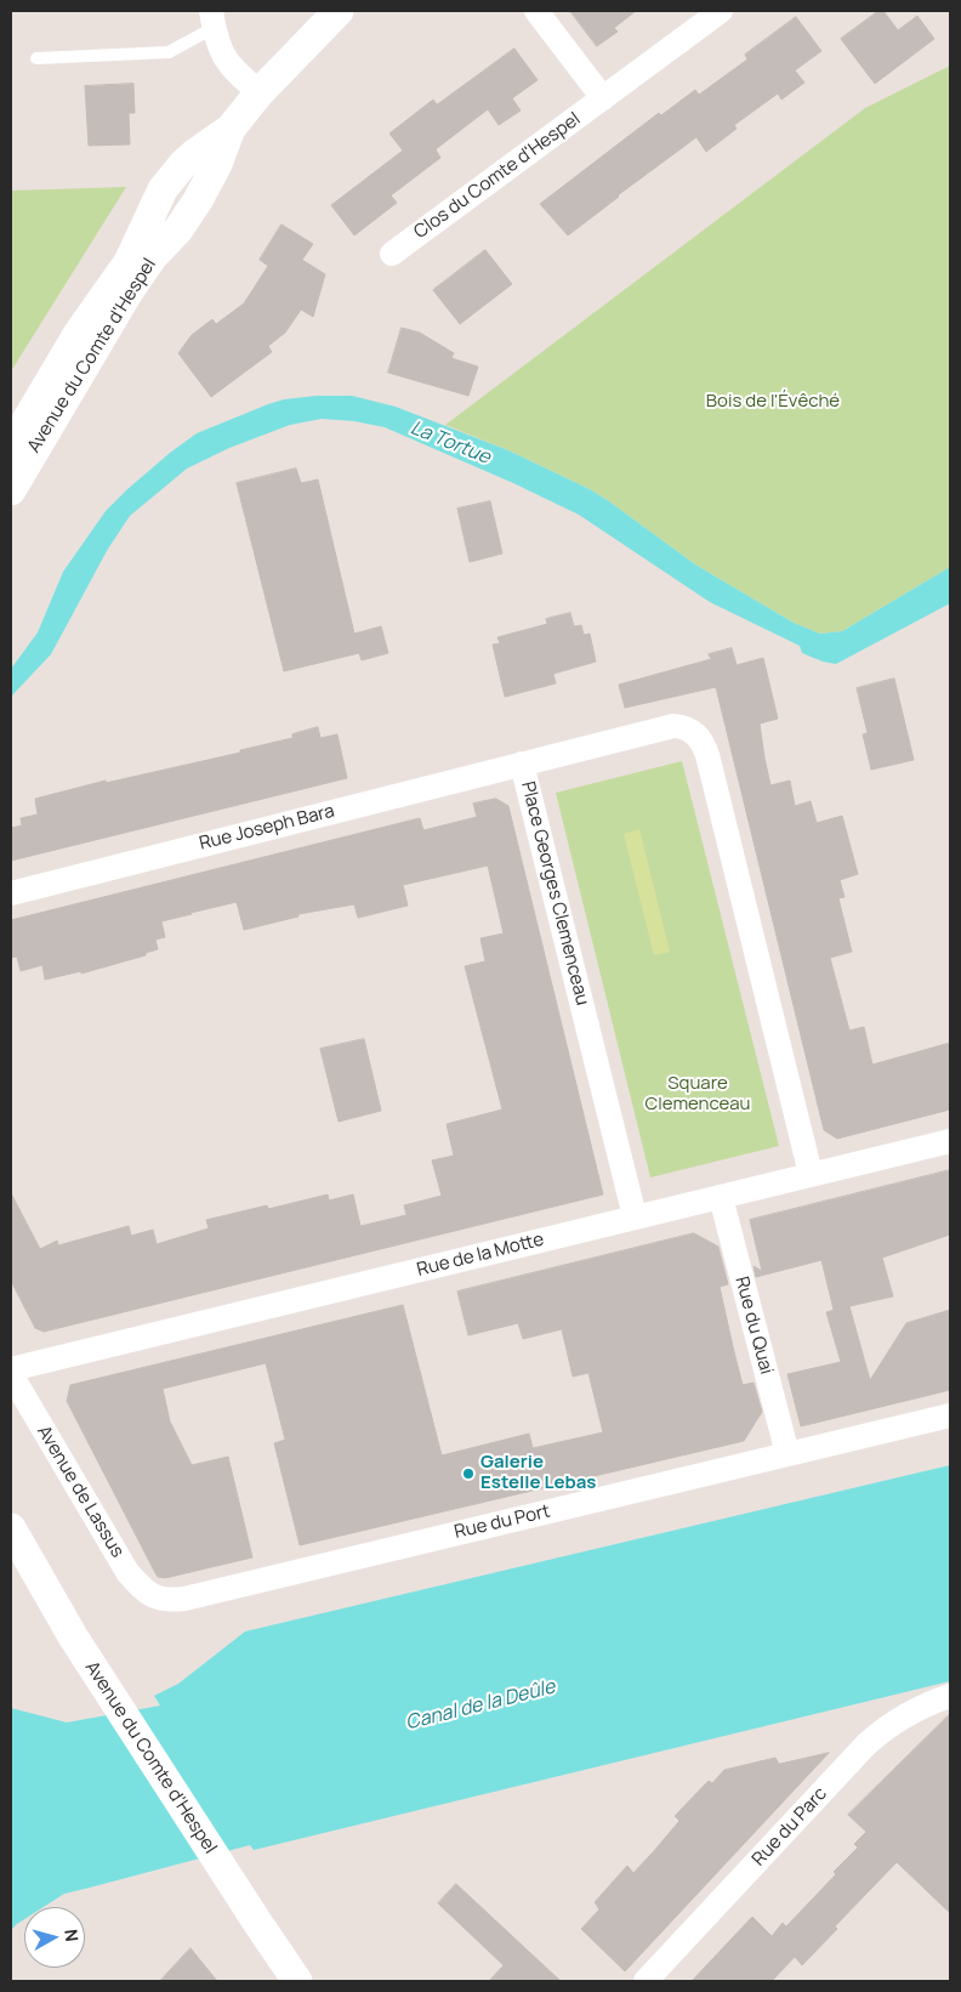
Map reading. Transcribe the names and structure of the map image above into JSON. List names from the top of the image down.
{
  "streets": {
    "street": [
      "Clos du Comte d'Hespel",
      "Avenue du Comte d'Hespel",
      "Rue Joseph Bara",
      "Place Georges Clemenceau",
      "Rue de la Motte",
      "Rue du Quai",
      "Avenue de Lassus",
      "Rue du Port",
      "Rue du Parc"
    ]
  },
  "crossings": [
    ["Rue Joseph Bara", "Place Georges Clemenceau"],
    ["Place Georges Clemenceau", "Rue de la Motte"],
    ["Rue de la Motte", "Rue du Quai"],
    ["Rue du Quai", "Rue du Port"],
    ["Avenue de Lassus", "Rue du Port"]
  ],
  "water": ["La Tortue", "Canal de la Deûle"],
  "parks": ["Bois de l'Évêché", "Square Clemenceau"],
  "places": ["Galerie Estelle Lebas"],
  "north": "right"
}
